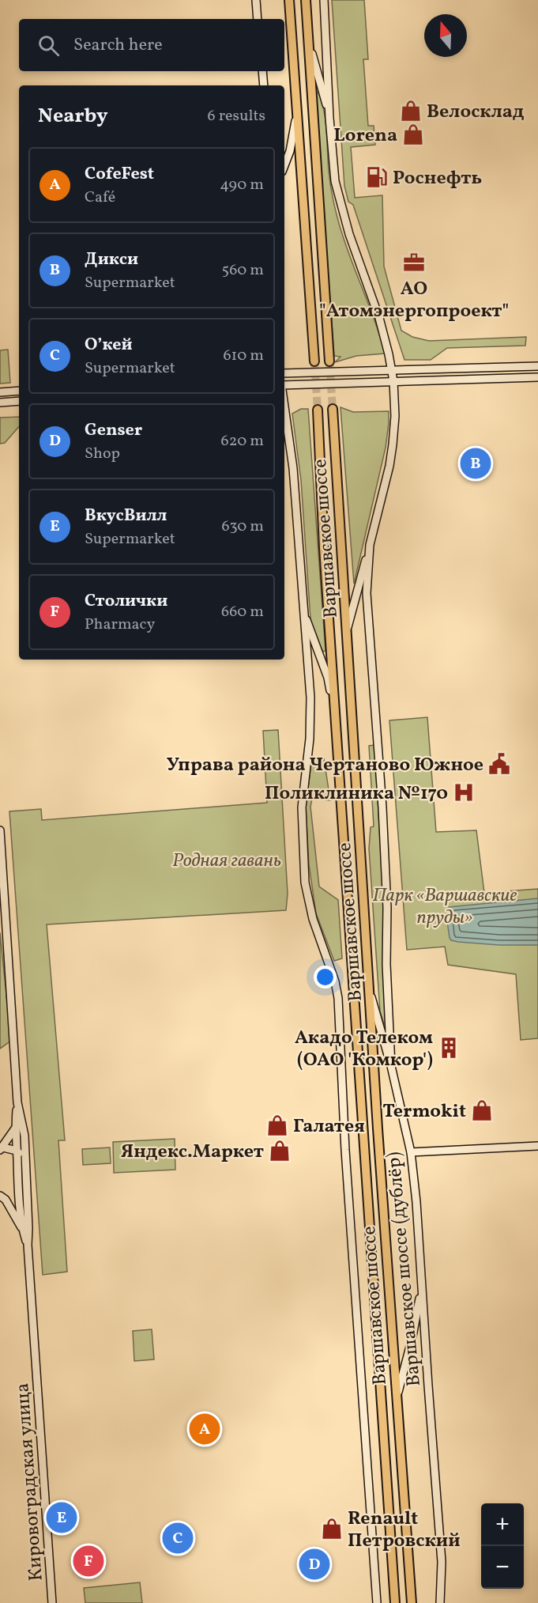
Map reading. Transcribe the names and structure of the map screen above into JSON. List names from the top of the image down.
{
  "streets": {
    "main road": ["Варшавское шоссе", "Варшавское шоссе (дублёр)", "Кировоградская улица"]
  },
  "parks": ["Родная гавань", "Парк «Варшавские пруды»"],
  "places": {
    "shop": [
      "Велосклад",
      "Lorena",
      "Termokit",
      "Галатея",
      "Яндекс.Маркет",
      "Renault Петровский"
    ],
    "fuel station": ["Роснефть"],
    "office": ["АО \"Атомэнергопроект\""],
    "public building": ["Управа района Чертаново Южное"],
    "hospital": ["Поликлиника №170"],
    "building": ["Акадо Телеком (ОАО 'Комкор')"]
  },
  "north": "top",
  "page": {
    "search": "Search here",
    "heading": ["Nearby", "6 results"],
    "list": [
      {
        "mark": "A",
        "name": "CofeFest",
        "note": "Café",
        "value": "490 m"
      },
      {
        "mark": "B",
        "name": "Дикси",
        "note": "Supermarket",
        "value": "560 m"
      },
      {
        "mark": "C",
        "name": "О’кей",
        "note": "Supermarket",
        "value": "610 m"
      },
      {
        "mark": "D",
        "name": "Genser",
        "note": "Shop",
        "value": "620 m"
      },
      {
        "mark": "E",
        "name": "ВкусВилл",
        "note": "Supermarket",
        "value": "630 m"
      },
      {
        "mark": "F",
        "name": "Столички",
        "note": "Pharmacy",
        "value": "660 m"
      }
    ],
    "pins": [
      "B",
      "A",
      "E",
      "C",
      "F",
      "D"
    ],
    "map_buttons": ["+", "−"]
  }
}
